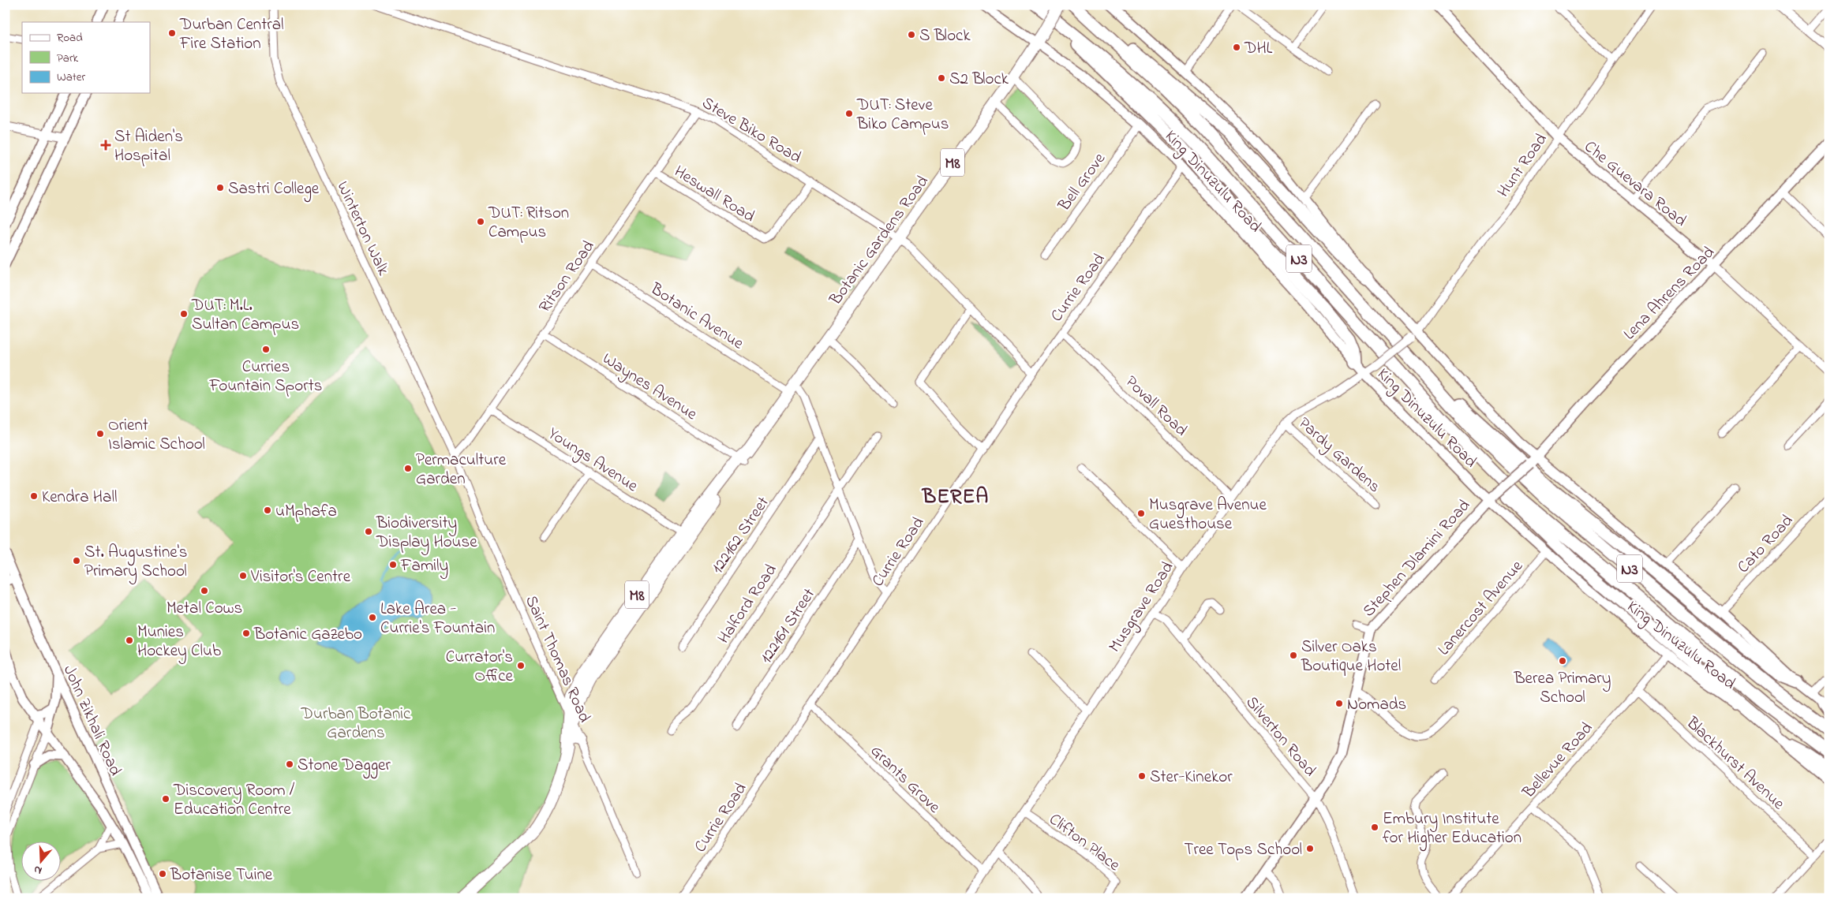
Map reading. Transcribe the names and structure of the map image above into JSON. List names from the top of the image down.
{
  "streets": {
    "highway": ["N3"],
    "main road": [
      "M8",
      "King Dinuzulu Road",
      "Che Guevara Road",
      "Botanic Gardens Road",
      "Lena Ahrens Road",
      "Stephen Dlamini Road",
      "John Zikhali Road"
    ],
    "street": [
      "Steve Biko Road",
      "Hunt Road",
      "Bell Grove",
      "Heswall Road",
      "Winterton Walk",
      "Ritson Road",
      "Currie Road",
      "Botanic Avenue",
      "Waynes Avenue",
      "Povall Road",
      "Pardy Gardens",
      "Youngs Avenue",
      "122162 Street",
      "Cato Road",
      "Halford Road",
      "Musgrave Road",
      "Lanercost Avenue",
      "122161 Street",
      "Saint Thomas Road",
      "Silverton Road",
      "Bellevue Road",
      "Blackhurst Avenue",
      "Grants Grove",
      "Clifton Place"
    ]
  },
  "crossings": [
    ["Steve Biko Road", "Heswall Road"],
    ["Steve Biko Road", "Botanic Gardens Road"],
    ["Steve Biko Road", "Ritson Road"],
    ["Steve Biko Road", "Currie Road"],
    ["M8", "Botanic Gardens Road"],
    ["Hunt Road", "Che Guevara Road"],
    ["Hunt Road", "Musgrave Road"],
    ["King Dinuzulu Road", "Bell Grove"],
    ["King Dinuzulu Road", "Botanic Gardens Road"],
    ["King Dinuzulu Road", "Currie Road"],
    ["King Dinuzulu Road", "Lena Ahrens Road"],
    ["King Dinuzulu Road", "Stephen Dlamini Road"],
    ["King Dinuzulu Road", "Musgrave Road"],
    ["King Dinuzulu Road", "Lanercost Avenue"],
    ["King Dinuzulu Road", "Bellevue Road"],
    ["Che Guevara Road", "Lena Ahrens Road"],
    ["Heswall Road", "Ritson Road"],
    ["Winterton Walk", "Ritson Road"],
    ["Winterton Walk", "Saint Thomas Road"],
    ["Botanic Gardens Road", "Botanic Avenue"],
    ["Botanic Gardens Road", "Waynes Avenue"],
    ["Botanic Gardens Road", "Youngs Avenue"],
    ["Botanic Gardens Road", "Saint Thomas Road"],
    ["Ritson Road", "Botanic Avenue"],
    ["Ritson Road", "Waynes Avenue"],
    ["Ritson Road", "Youngs Avenue"],
    ["Ritson Road", "Saint Thomas Road"],
    ["Currie Road", "Botanic Avenue"],
    ["Currie Road", "Povall Road"],
    ["Currie Road", "Grants Grove"],
    ["Lena Ahrens Road", "Stephen Dlamini Road"],
    ["Botanic Avenue", "122162 Street"],
    ["Botanic Avenue", "Halford Road"],
    ["Botanic Avenue", "122161 Street"],
    ["Povall Road", "Musgrave Road"],
    ["Pardy Gardens", "Musgrave Road"],
    ["Stephen Dlamini Road", "Silverton Road"],
    ["Musgrave Road", "Silverton Road"],
    ["Musgrave Road", "Grants Grove"],
    ["Musgrave Road", "Clifton Place"],
    ["Bellevue Road", "Blackhurst Avenue"]
  ],
  "districts": ["BEREA"],
  "parks": ["Durban Botanic Gardens"],
  "places": {
    "other": [
      "Durban Central Fire Station",
      "S Block",
      "DHL",
      "S2 Block",
      "DUT: Steve Biko Campus",
      "Sastri College",
      "DUT: Ritson Campus",
      "DUT: M.L. Sultan Campus",
      "Curries Fountain Sports",
      "Orient Islamic School",
      "Permaculture Garden",
      "Kendra Hall",
      "uMphafa",
      "Musgrave Avenue Guesthouse",
      "Biodiversity Display House",
      "St. Augustine's Primary School",
      "Family",
      "Visitor's Centre",
      "Metal Cows",
      "Lake Area - Currie's Fountain",
      "Botanic Gazebo",
      "Munies Hockey Club",
      "Silver Oaks Boutique Hotel",
      "Berea Primary School",
      "Currator's Office",
      "Nomads",
      "Stone Dagger",
      "Ster-Kinekor",
      "Discovery Room / Education Centre",
      "Embury Institute for Higher Education",
      "Tree Tops School",
      "Botanise Tuine"
    ],
    "health": ["St Aiden's Hospital"]
  },
  "legend": ["Road", "Park", "Water"],
  "north": "bottom"
}
